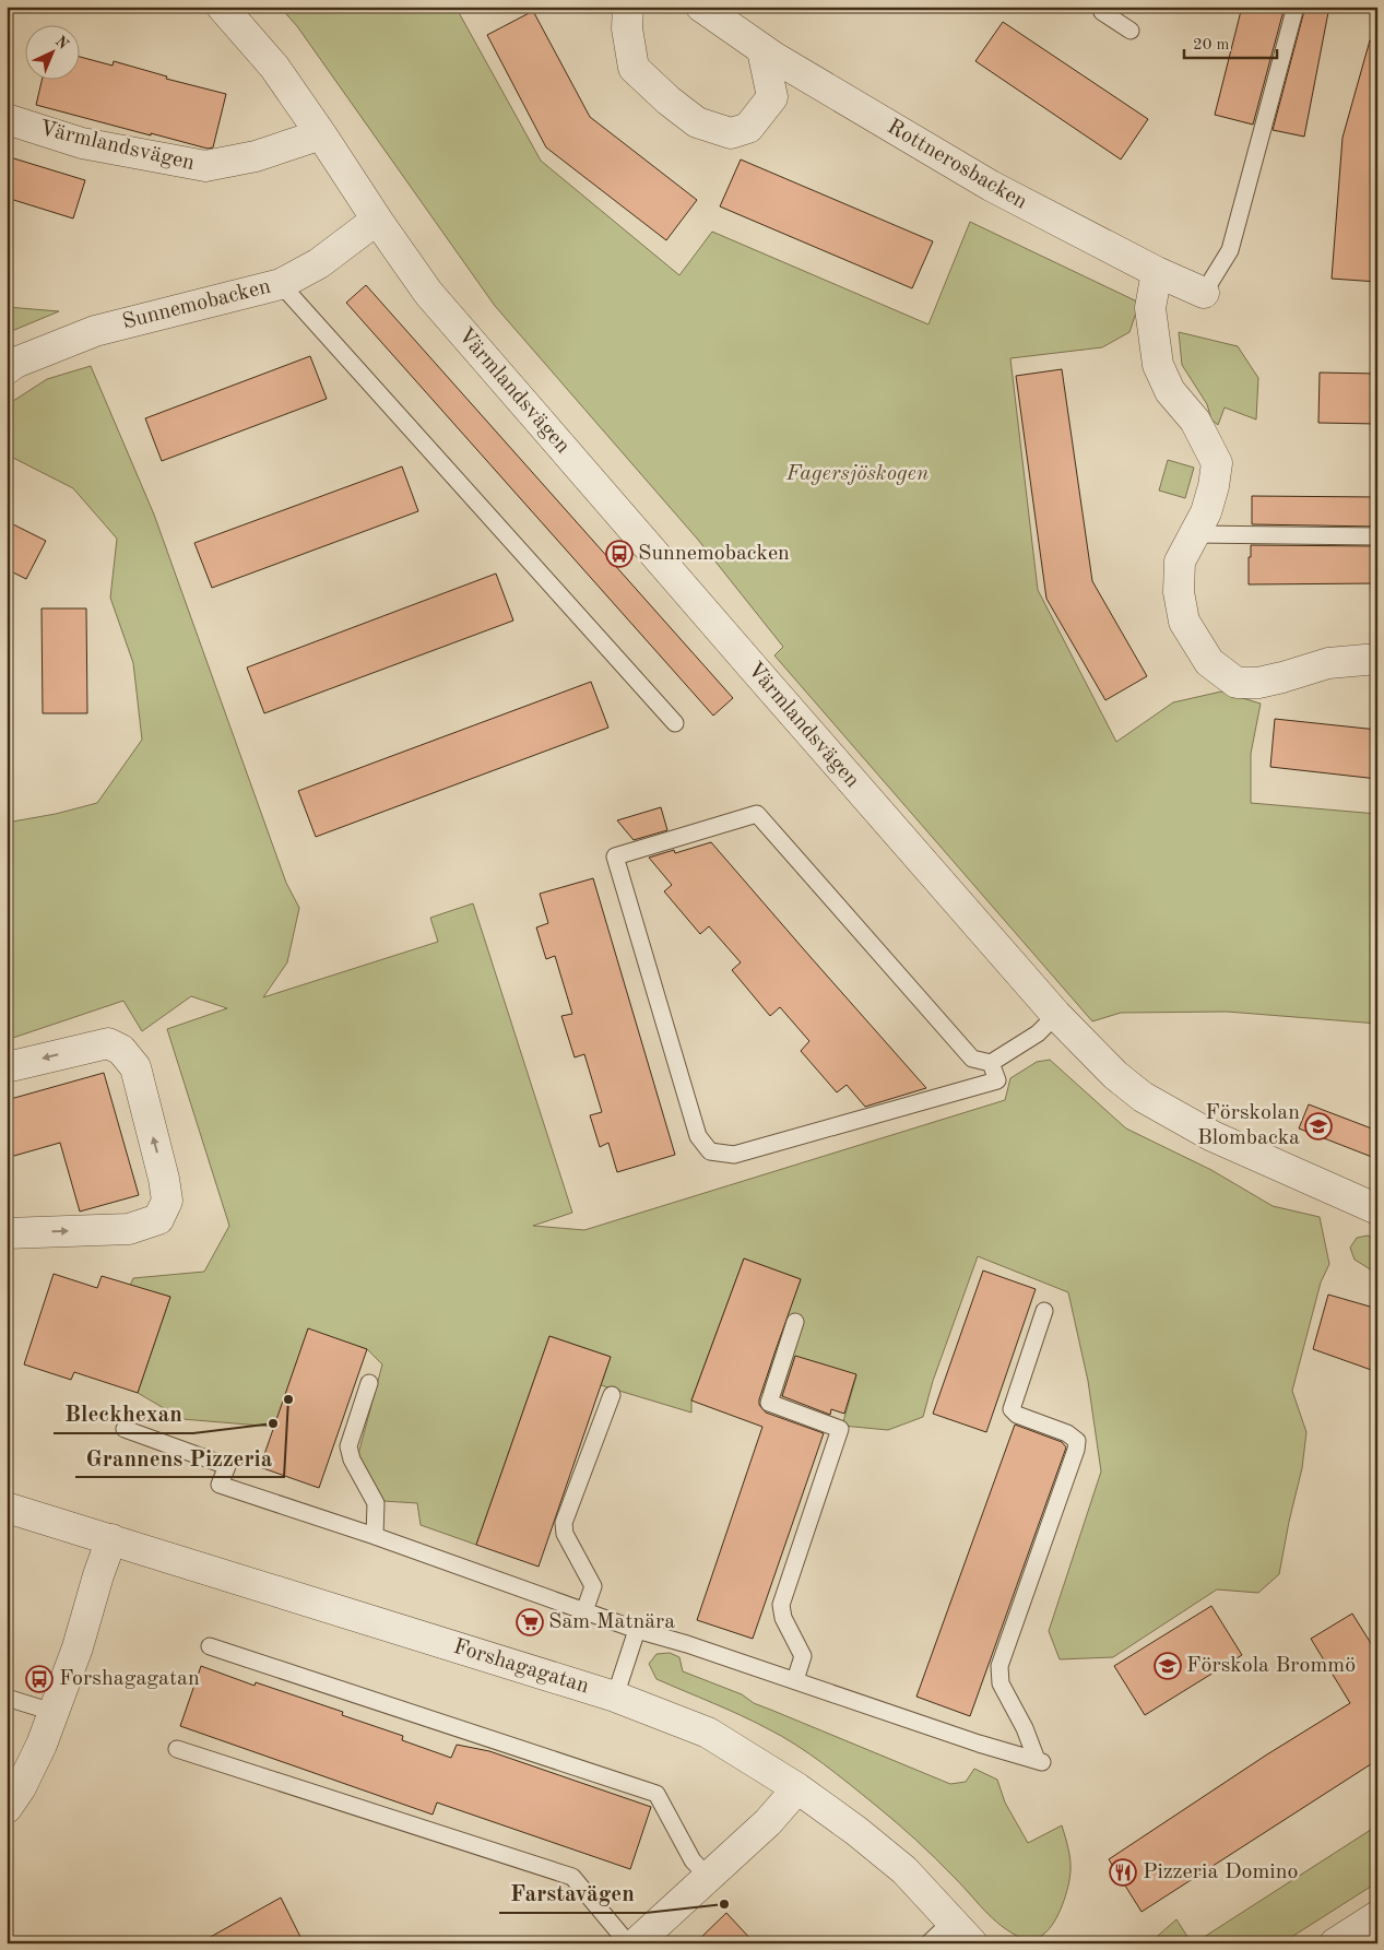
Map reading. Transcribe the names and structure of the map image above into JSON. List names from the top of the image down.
{
  "streets": {
    "street": [
      "Värmlandsvägen",
      "Rottnerosbacken",
      "Sunnemobacken",
      "Forshagagatan"
    ]
  },
  "crossings": [
    ["Värmlandsvägen", "Sunnemobacken"]
  ],
  "parks": ["Fagersjöskogen"],
  "places": {
    "bus stop": ["Sunnemobacken", "Forshagagatan"],
    "school or university": ["Förskolan Blombacka", "Förskola Brommö"],
    "other": ["Grannens Pizzeria", "Bleckhexan", "Farstavägen"],
    "supermarket": ["Sam Matnära"],
    "restaurant": ["Pizzeria Domino"]
  },
  "scale_bar": "20 m",
  "north": "top right"
}
